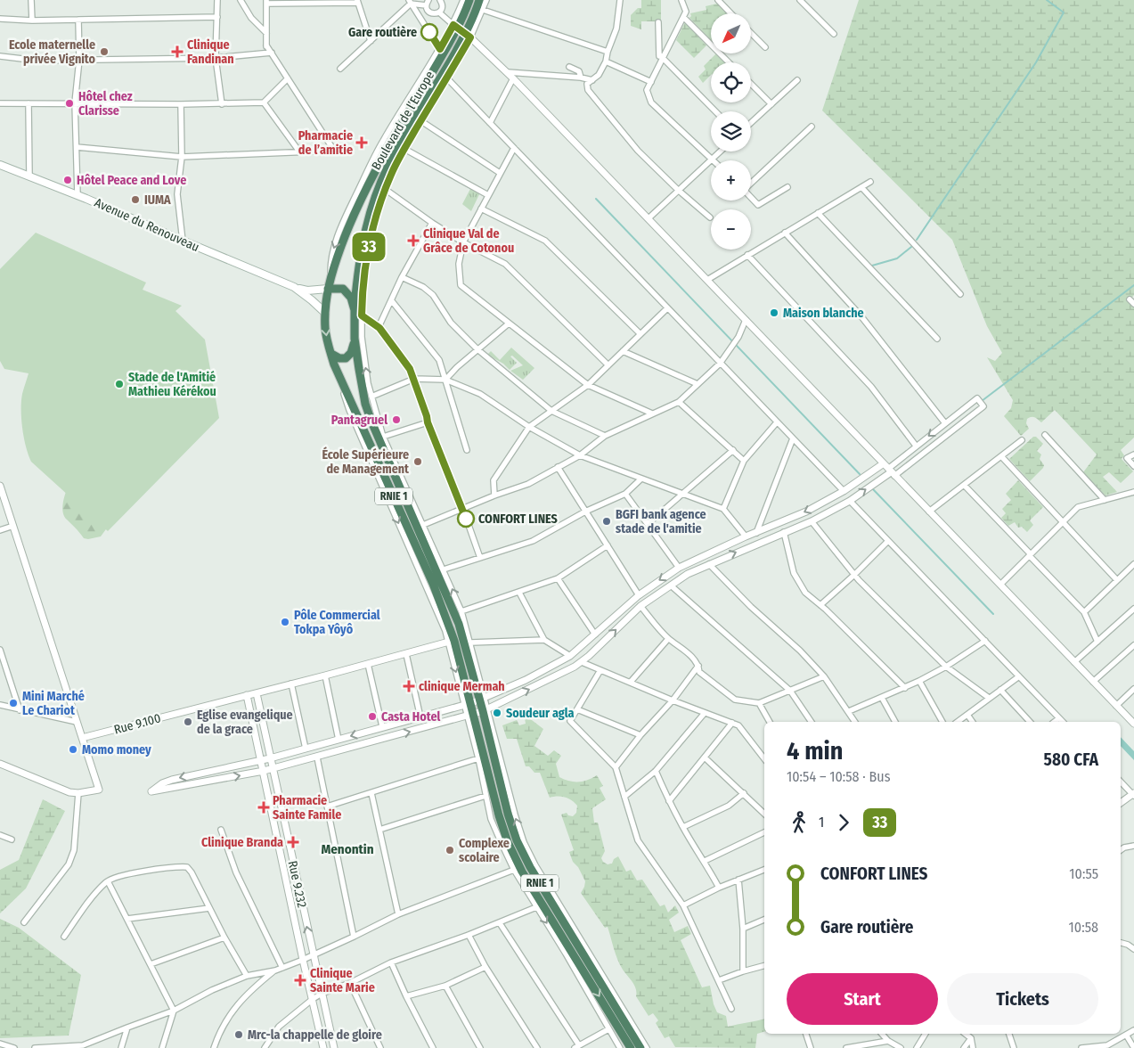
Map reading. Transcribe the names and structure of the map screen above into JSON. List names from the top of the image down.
{
  "streets": {
    "highway": ["Boulevard de l’Europe", "RNIE 1"],
    "main road": ["Avenue du Renouveau"],
    "street": ["Rue 9.100", "Rue 9.232"]
  },
  "crossings": [
    ["Boulevard de l’Europe", "Avenue du Renouveau"],
    ["Boulevard de l’Europe", "RNIE 1"],
    ["Avenue du Renouveau", "RNIE 1"],
    ["Rue 9.100", "Rue 9.232"]
  ],
  "districts": ["Menontin"],
  "places": {
    "other": [
      "Gare routière",
      "Ecole maternelle privée Vignito",
      "Hôtel chez Clarisse",
      "Hôtel Peace and Love",
      "IUMA",
      "Maison blanche",
      "Stade de l'Amitié Mathieu Kérékou",
      "Pantagruel",
      "École Supérieure de Management",
      "CONFORT LINES",
      "BGFI bank agence stade de l'amitie",
      "Pôle Commercial Tokpa Yôyô",
      "Mini Marché Le Chariot",
      "Soudeur agla",
      "Casta Hotel",
      "Eglise evangelique de la grace",
      "Momo money",
      "Complexe scolaire",
      "Mrc-la chappelle de gloire"
    ],
    "health": [
      "Clinique Fandinan",
      "Pharmacie de l’amitie",
      "Clinique Val de Grâce de Cotonou",
      "clinique Mermah",
      "Pharmacie Sainte Famile",
      "Clinique Branda",
      "Clinique Sainte Marie"
    ]
  },
  "lines": ["bus line 33"],
  "north": "bottom left",
  "page": {
    "on_map": "33",
    "map_buttons": ["+", "−"],
    "heading": ["4 min", "10:54 – 10:58 · Bus", "580 CFA"],
    "legs": ["1", "33"],
    "list": [
      {
        "name": "CONFORT LINES",
        "value": "10:55"
      },
      {
        "name": "Gare routière",
        "value": "10:58"
      }
    ],
    "buttons": ["Start", "Tickets"]
  }
}
